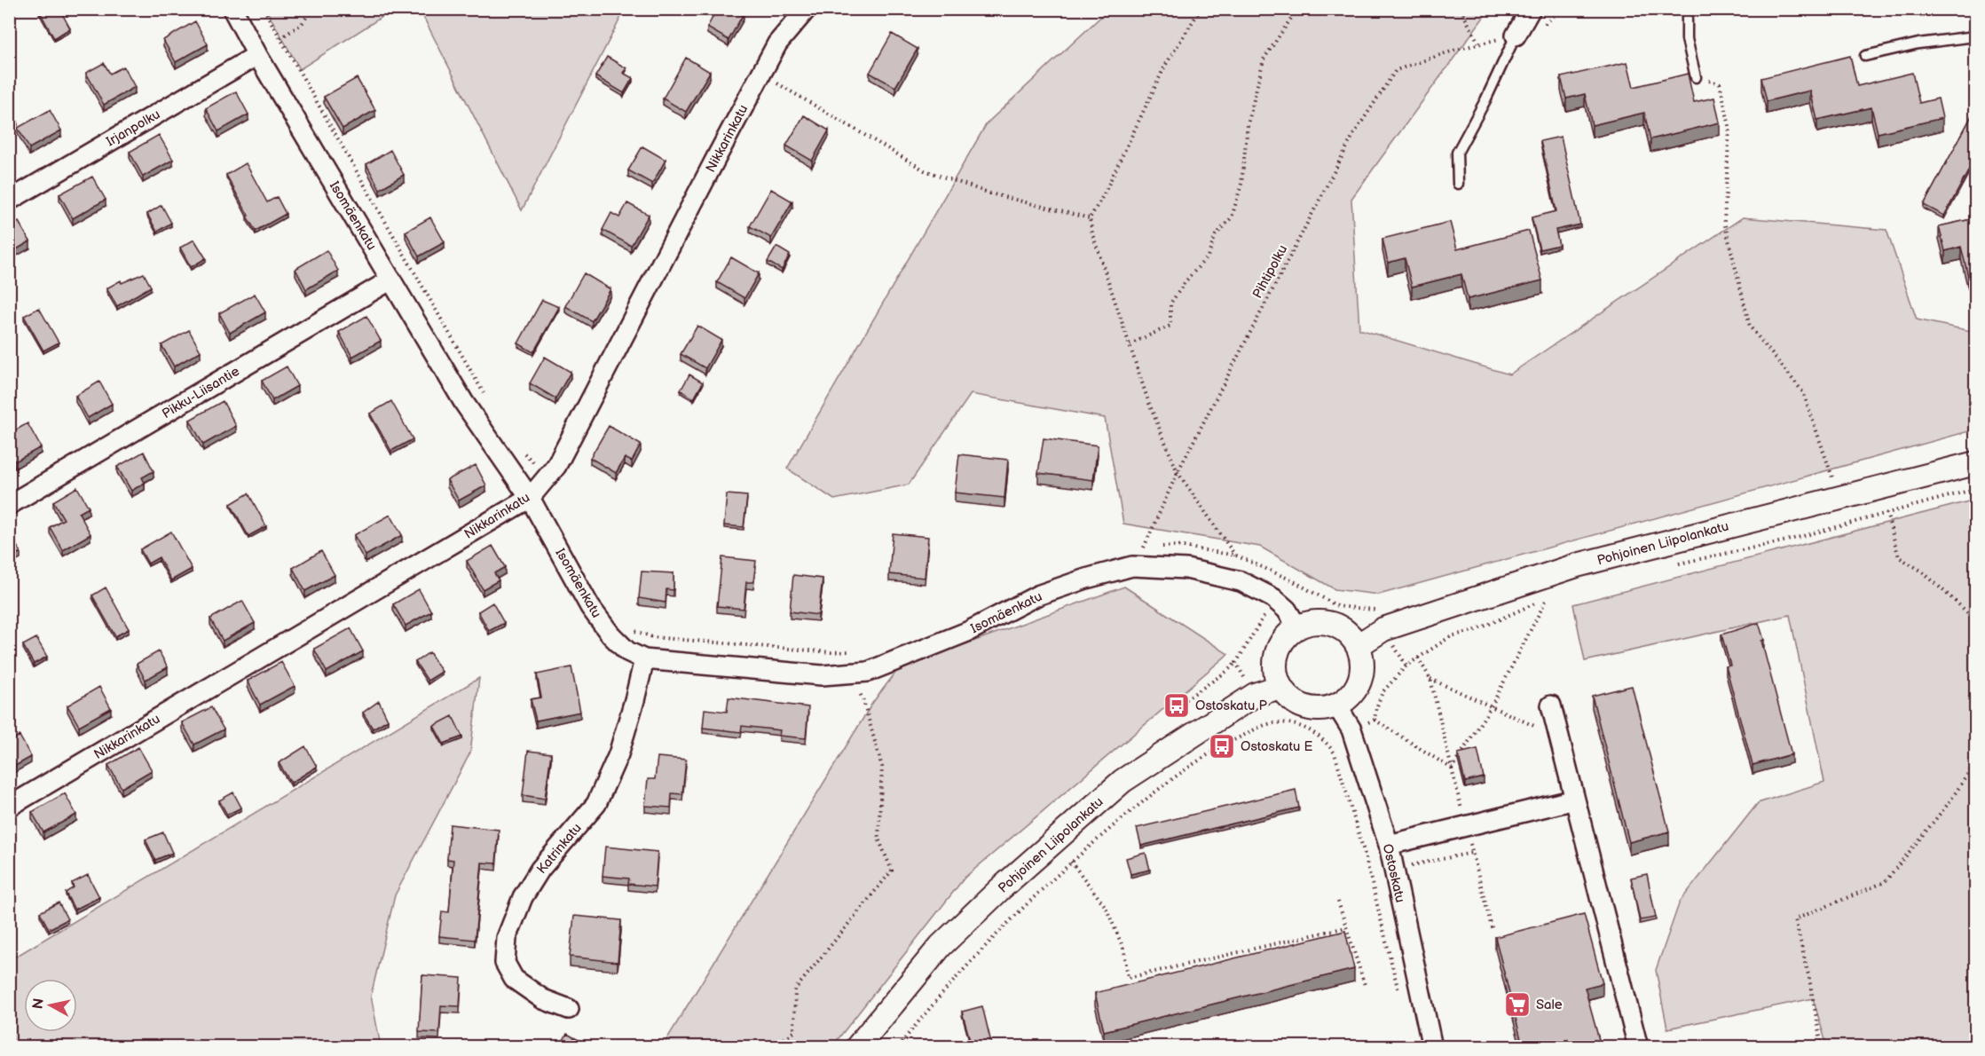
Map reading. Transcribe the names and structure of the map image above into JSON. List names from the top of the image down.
{
  "streets": {
    "street": [
      "Irjanpolku",
      "Nikkarinkatu",
      "Isomäenkatu",
      "Pikku-Liisantie",
      "Pohjoinen Liipolankatu",
      "Katrinkatu",
      "Ostoskatu"
    ],
    "path": ["Pihtipolku"]
  },
  "crossings": [
    ["Irjanpolku", "Isomäenkatu"],
    ["Nikkarinkatu", "Isomäenkatu"],
    ["Isomäenkatu", "Pihtipolku"],
    ["Isomäenkatu", "Pikku-Liisantie"],
    ["Isomäenkatu", "Pohjoinen Liipolankatu"],
    ["Isomäenkatu", "Katrinkatu"],
    ["Isomäenkatu", "Ostoskatu"],
    ["Pohjoinen Liipolankatu", "Ostoskatu"]
  ],
  "places": {
    "bus stop": ["Ostoskatu P", "Ostoskatu E"],
    "supermarket": ["Sale"]
  },
  "north": "left"
}
